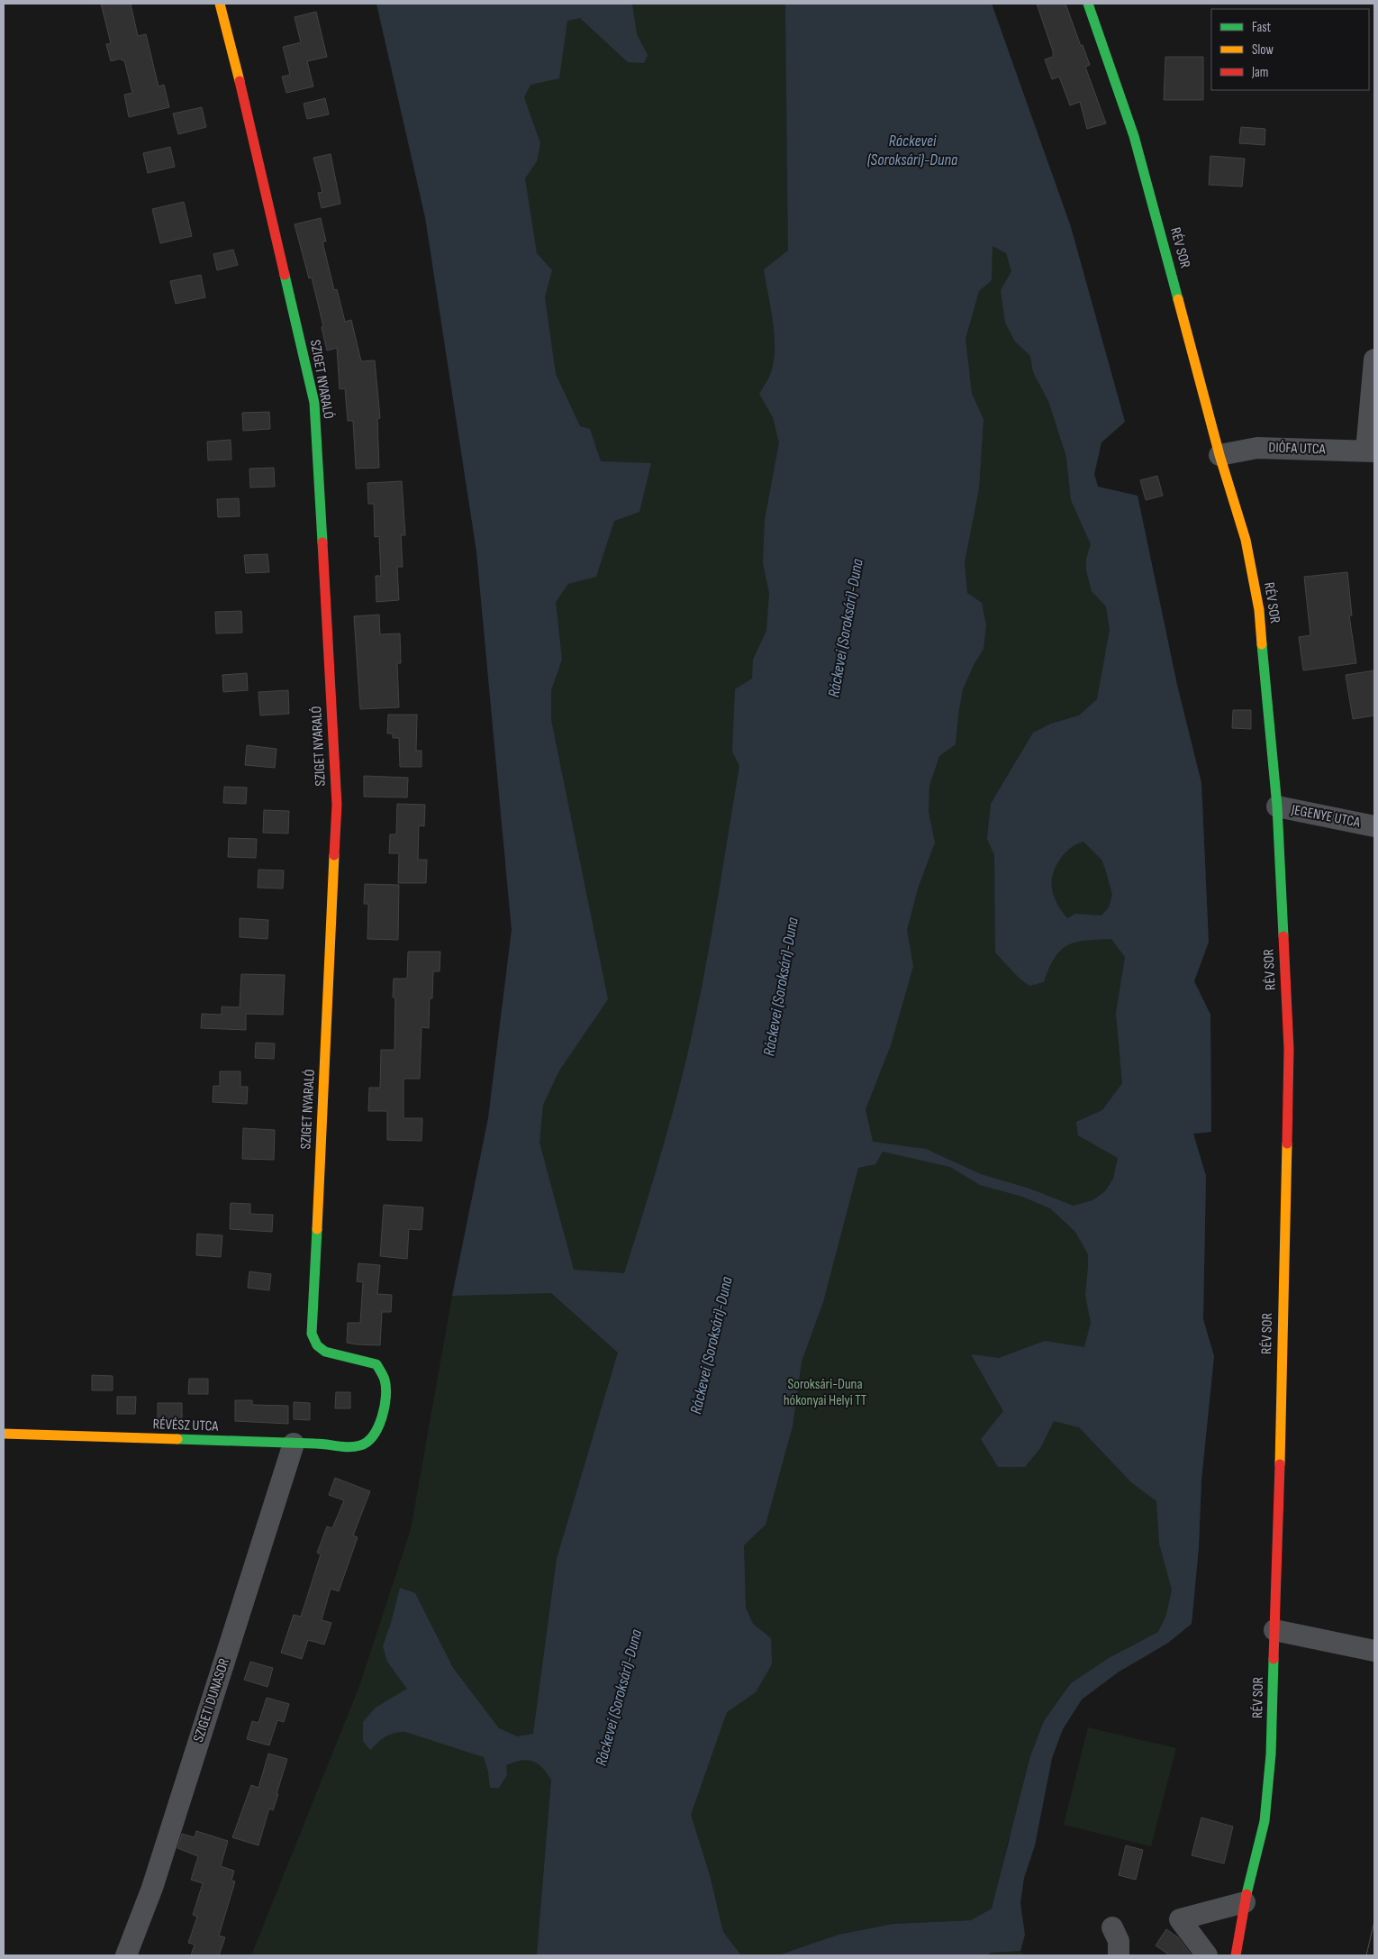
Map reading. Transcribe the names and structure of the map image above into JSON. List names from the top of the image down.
{
  "streets": {
    "street": [
      "RÉV SOR",
      "SZIGET NYARALÓ",
      "DIÓFA UTCA",
      "JEGENYE UTCA",
      "RÉVÉSZ UTCA",
      "SZIGETI DUNASOR"
    ]
  },
  "crossings": [
    ["RÉV SOR", "DIÓFA UTCA"],
    ["RÉV SOR", "JEGENYE UTCA"],
    ["SZIGET NYARALÓ", "RÉVÉSZ UTCA"],
    ["RÉVÉSZ UTCA", "SZIGETI DUNASOR"]
  ],
  "water": ["Ráckevei (Soroksári)-Duna"],
  "parks": ["Soroksári-Duna hókonyai Helyi TT"],
  "legend": ["Fast", "Slow", "Jam"]
}
